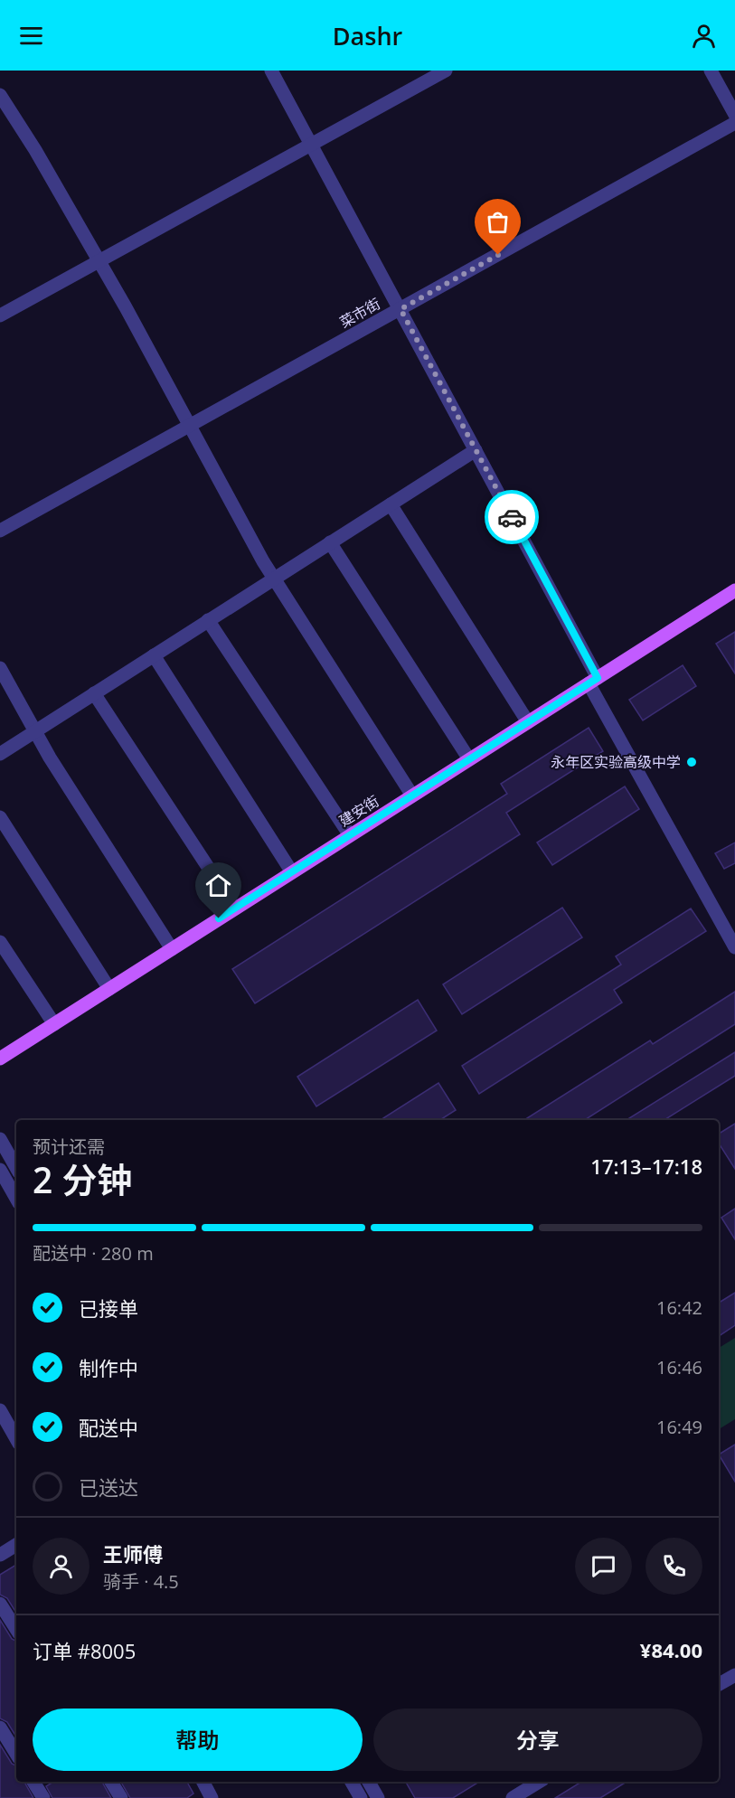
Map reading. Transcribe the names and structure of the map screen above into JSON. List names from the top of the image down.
{
  "streets": {
    "main road": ["建安街"],
    "street": ["菜市街"]
  },
  "places": ["永年区实验高级中学"],
  "page": {
    "header": "Dashr",
    "heading": ["2 分钟", "预计还需", "17:13–17:18"],
    "panel": [
      "王师傅",
      "骑手 · 4.5",
      "订单 #8005",
      "¥84.00"
    ],
    "bar": "配送中 · 280 m",
    "list": [
      ["已接单", "16:42"],
      ["制作中", "16:46"],
      ["配送中", "16:49"],
      "已送达"
    ],
    "buttons": ["帮助", "分享"]
  }
}
